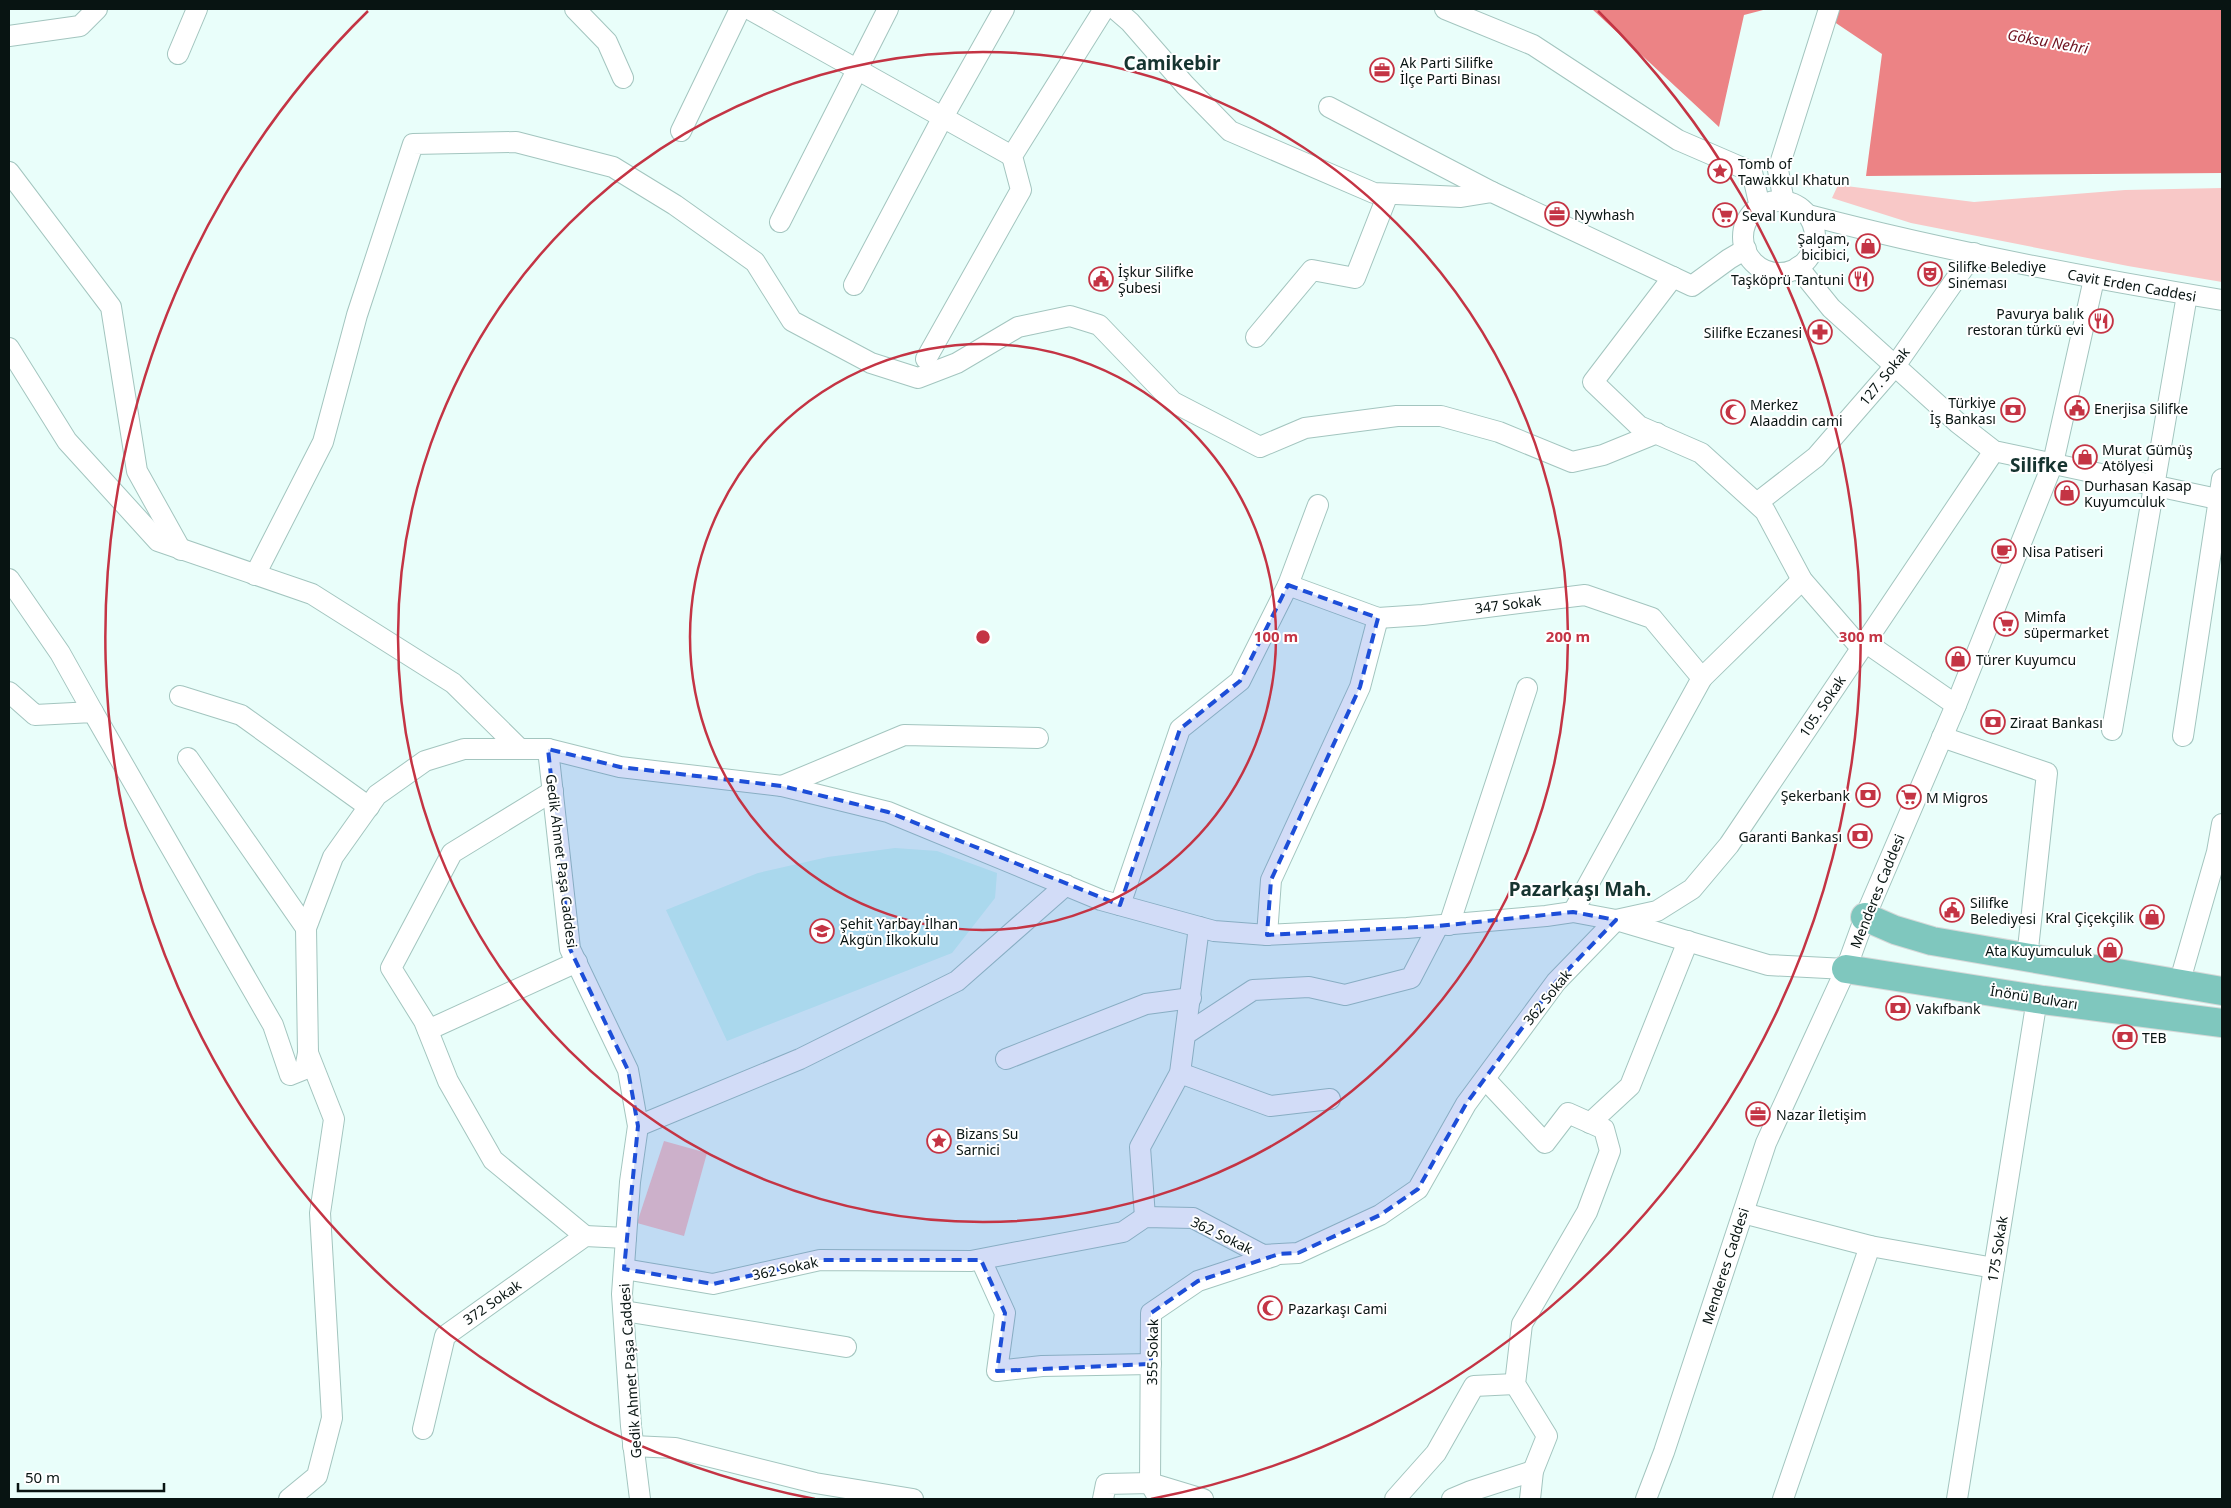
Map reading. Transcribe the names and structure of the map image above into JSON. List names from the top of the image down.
{
  "streets": {
    "main road": ["İnönü Bulvarı"],
    "street": [
      "Cavit Erden Caddesi",
      "127. Sokak",
      "347 Sokak",
      "105. Sokak",
      "Gedik Ahmet Paşa Caddesi",
      "Menderes Caddesi",
      "362 Sokak",
      "175 Sokak",
      "372 Sokak",
      "355 Sokak"
    ]
  },
  "crossings": [
    ["Cavit Erden Caddesi", "127. Sokak"],
    ["Cavit Erden Caddesi", "Menderes Caddesi"],
    ["105. Sokak", "362 Sokak"],
    ["Gedik Ahmet Paşa Caddesi", "362 Sokak"],
    ["Menderes Caddesi", "İnönü Bulvarı"],
    ["362 Sokak", "355 Sokak"],
    ["İnönü Bulvarı", "175 Sokak"]
  ],
  "districts": ["Camikebir", "Silifke", "Pazarkaşı Mah."],
  "water": ["Göksu Nehri"],
  "places": {
    "office": ["Ak Parti Silifke İlçe Parti Binası", "Nywhash", "Nazar İletişim"],
    "place": ["Tomb of Tawakkul Khatun", "Bizans Su Sarnici"],
    "supermarket": ["Seval Kundura", "Mimfa süpermarket", "M Migros"],
    "shop": [
      "Şalgam, bicibici,",
      "Murat Gümüş Atölyesi",
      "Durhasan Kasap Kuyumculuk",
      "Türer Kuyumcu",
      "Kral Çiçekçilik",
      "Ata Kuyumculuk"
    ],
    "theatre": ["Silifke Belediye Sineması"],
    "public building": ["İşkur Silifke Şubesi", "Enerjisa Silifke", "Silifke Belediyesi"],
    "restaurant": ["Taşköprü Tantuni", "Pavurya balık restoran türkü evi"],
    "pharmacy": ["Silifke Eczanesi"],
    "bank": [
      "Türkiye İş Bankası",
      "Ziraat Bankası",
      "Şekerbank",
      "Garanti Bankası",
      "Vakıfbank",
      "TEB"
    ],
    "mosque": ["Merkez Alaaddin cami", "Pazarkaşı Cami"],
    "cafe": ["Nisa Patiseri"],
    "school or university": ["Şehit Yarbay İlhan Akgün İlkokulu"]
  },
  "scale_bar": "50 m",
  "rings": ["100 m", "200 m", "300 m"]
}
